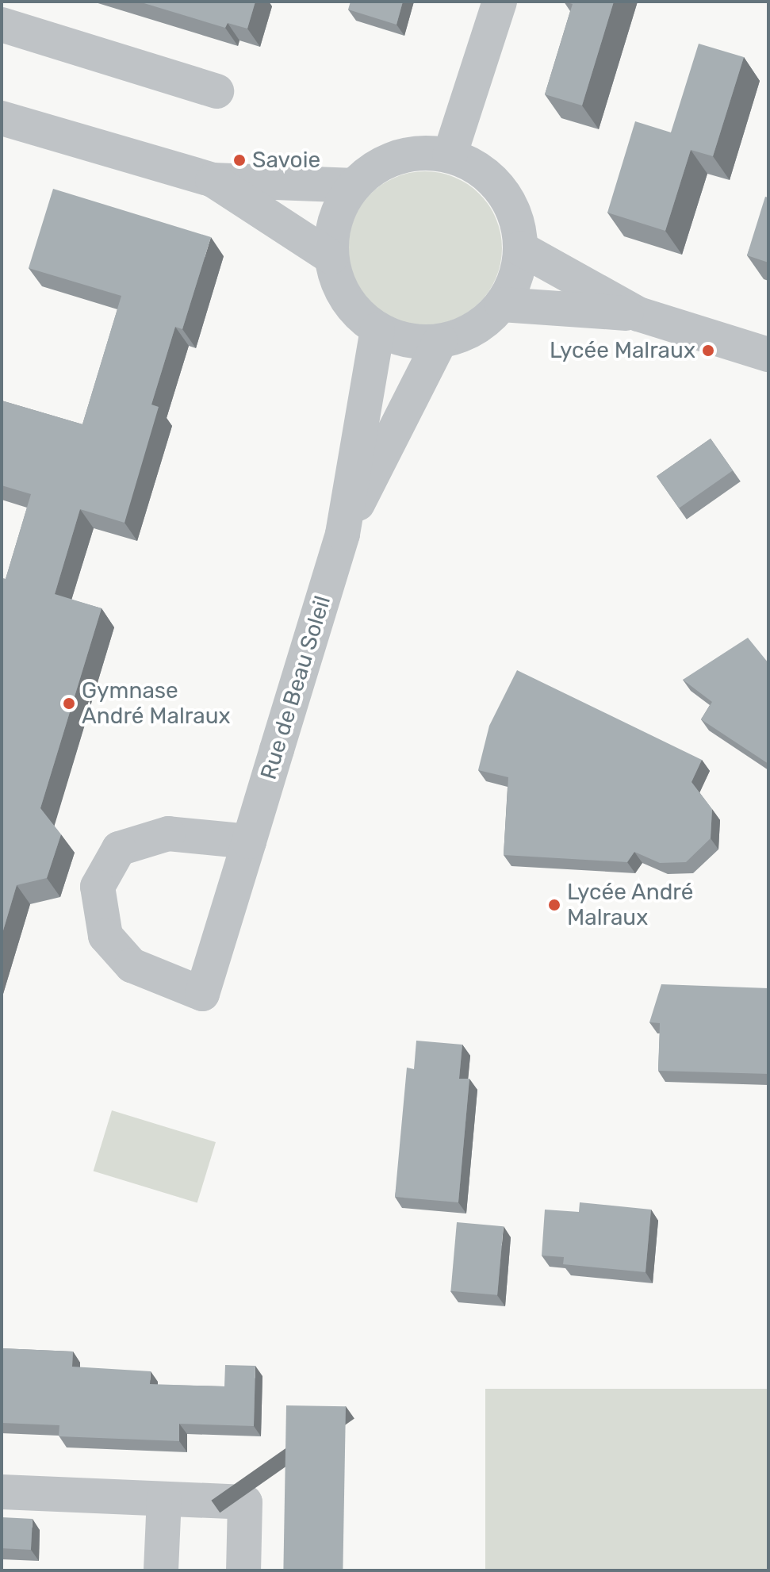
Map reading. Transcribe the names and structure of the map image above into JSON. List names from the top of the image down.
{
  "streets": {
    "street": ["Rue de Beau Soleil"]
  },
  "places": [
    "Savoie",
    "Lycée Malraux",
    "Gymnase André Malraux",
    "Lycée André Malraux"
  ]
}
